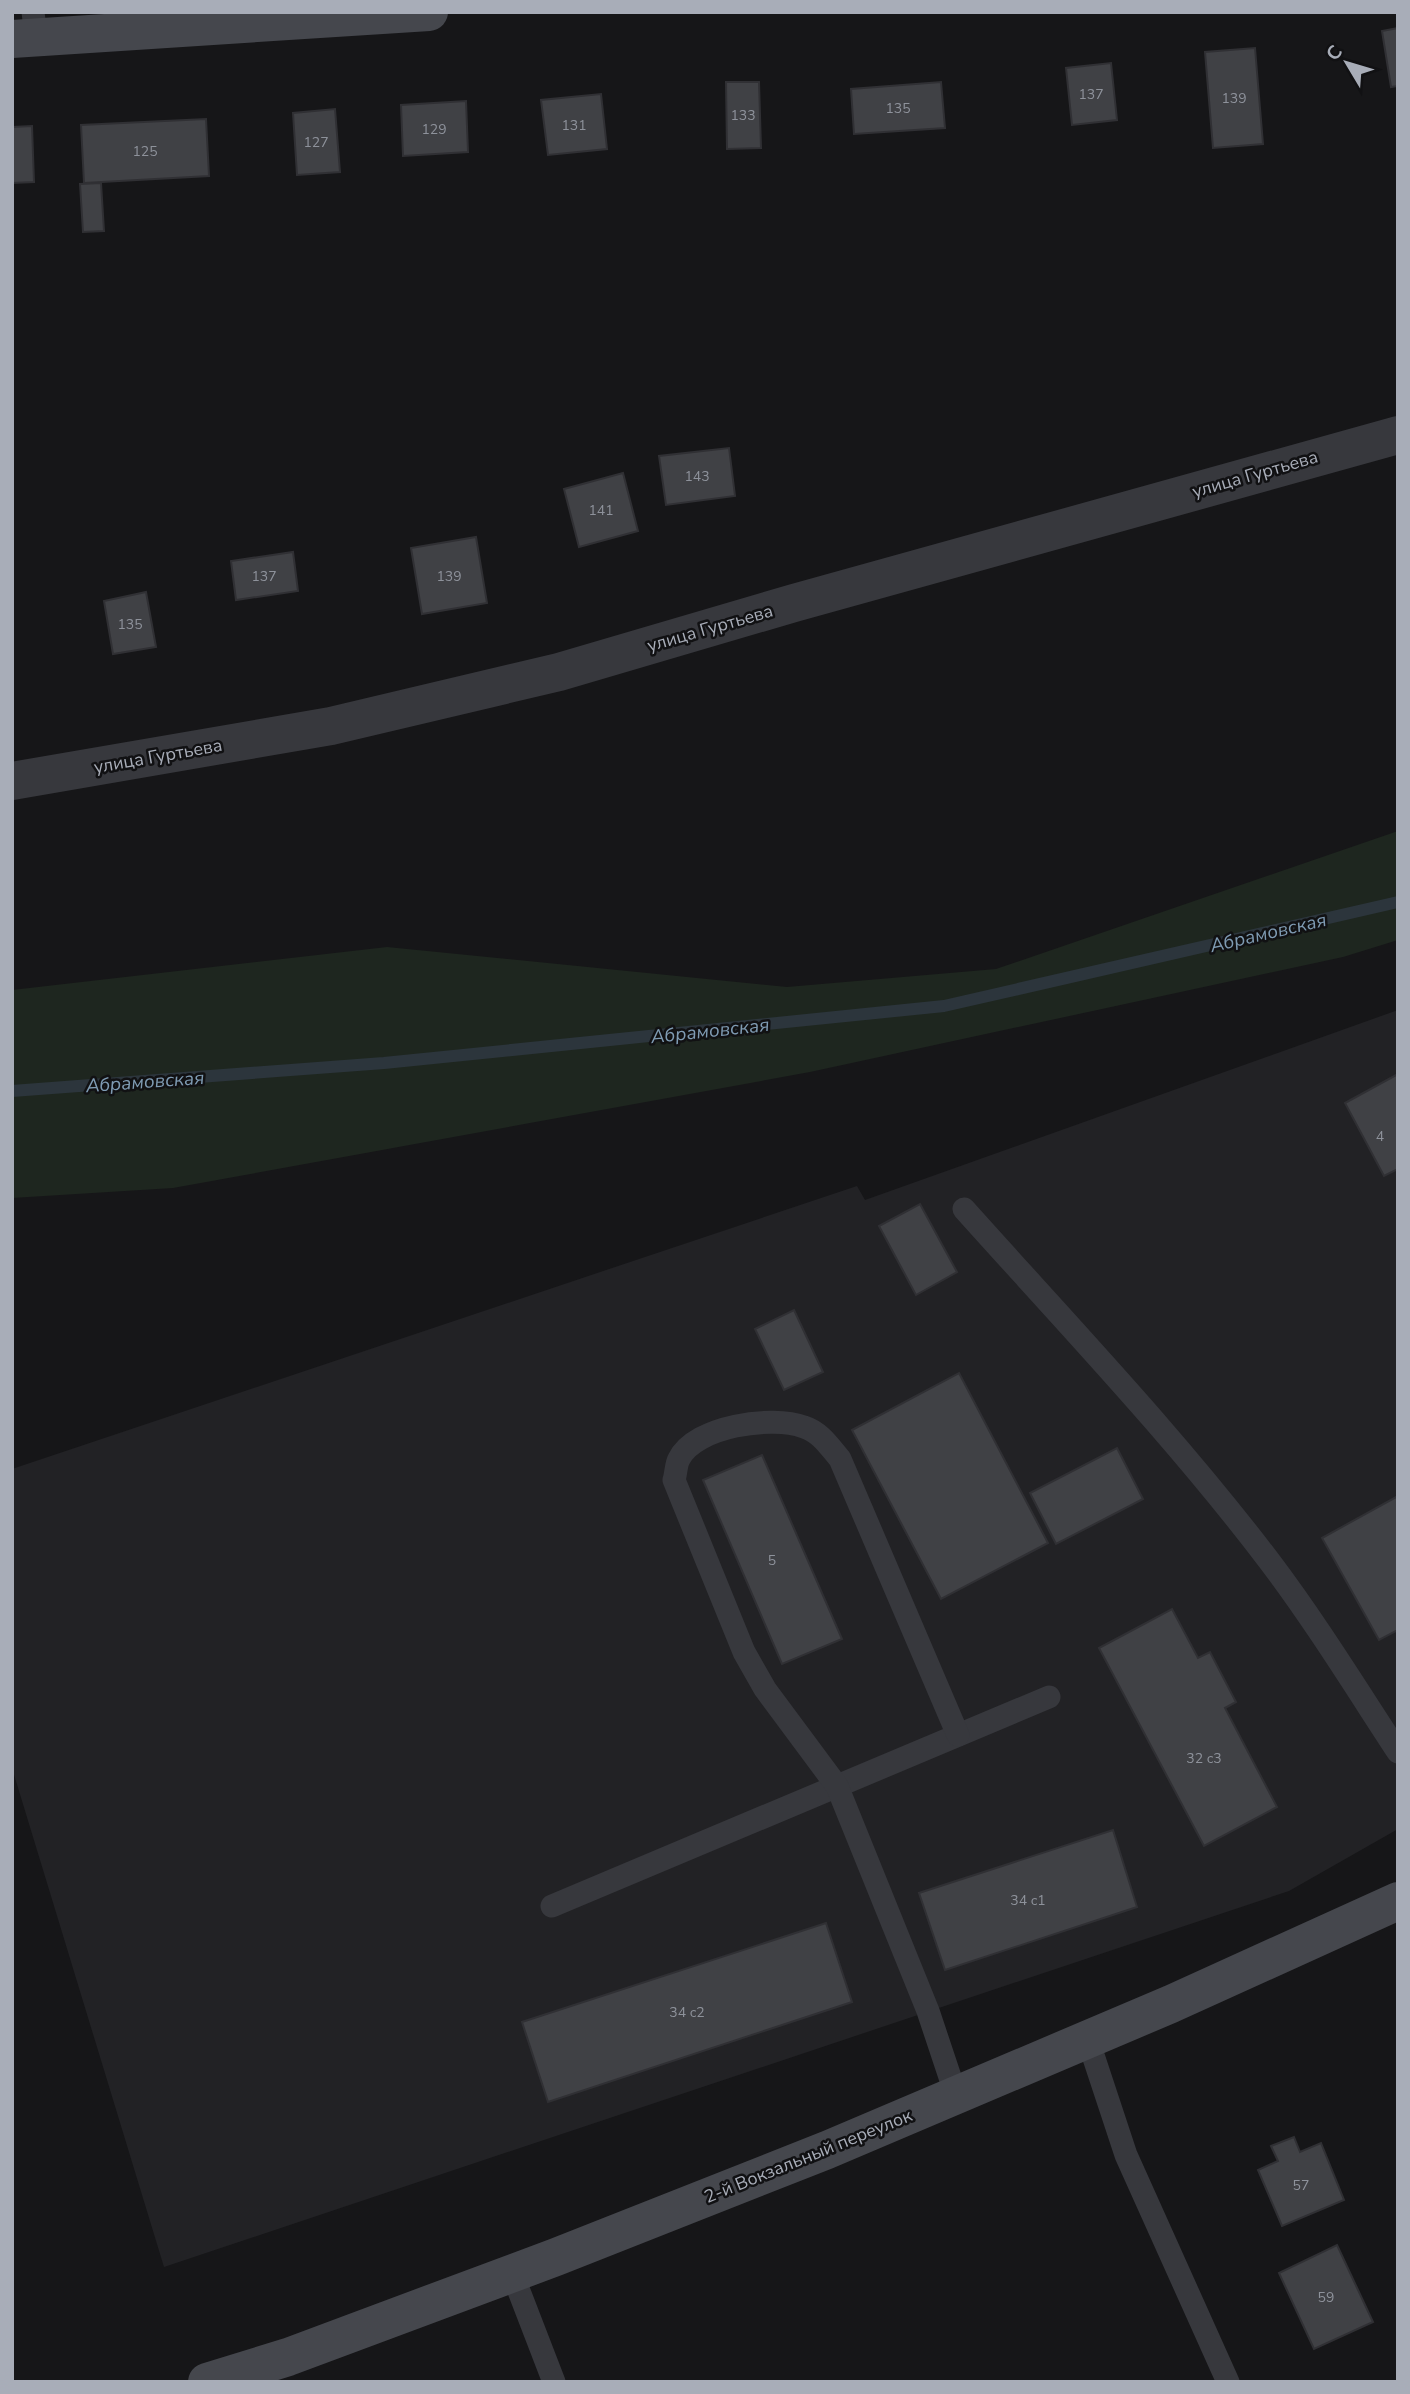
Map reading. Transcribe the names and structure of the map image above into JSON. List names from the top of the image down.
{
  "streets": {
    "street": ["улица Гуртьева", "2-й Вокзальный переулок"]
  },
  "water": ["Абрамовская"],
  "house_numbers": [
    "137",
    "139",
    "135",
    "133",
    "131",
    "129",
    "127",
    "125",
    "143",
    "141",
    "137",
    "139",
    "135",
    "4",
    "5",
    "32 с3",
    "34 с1",
    "34 с2",
    "57",
    "59"
  ],
  "north": "top left"
}
